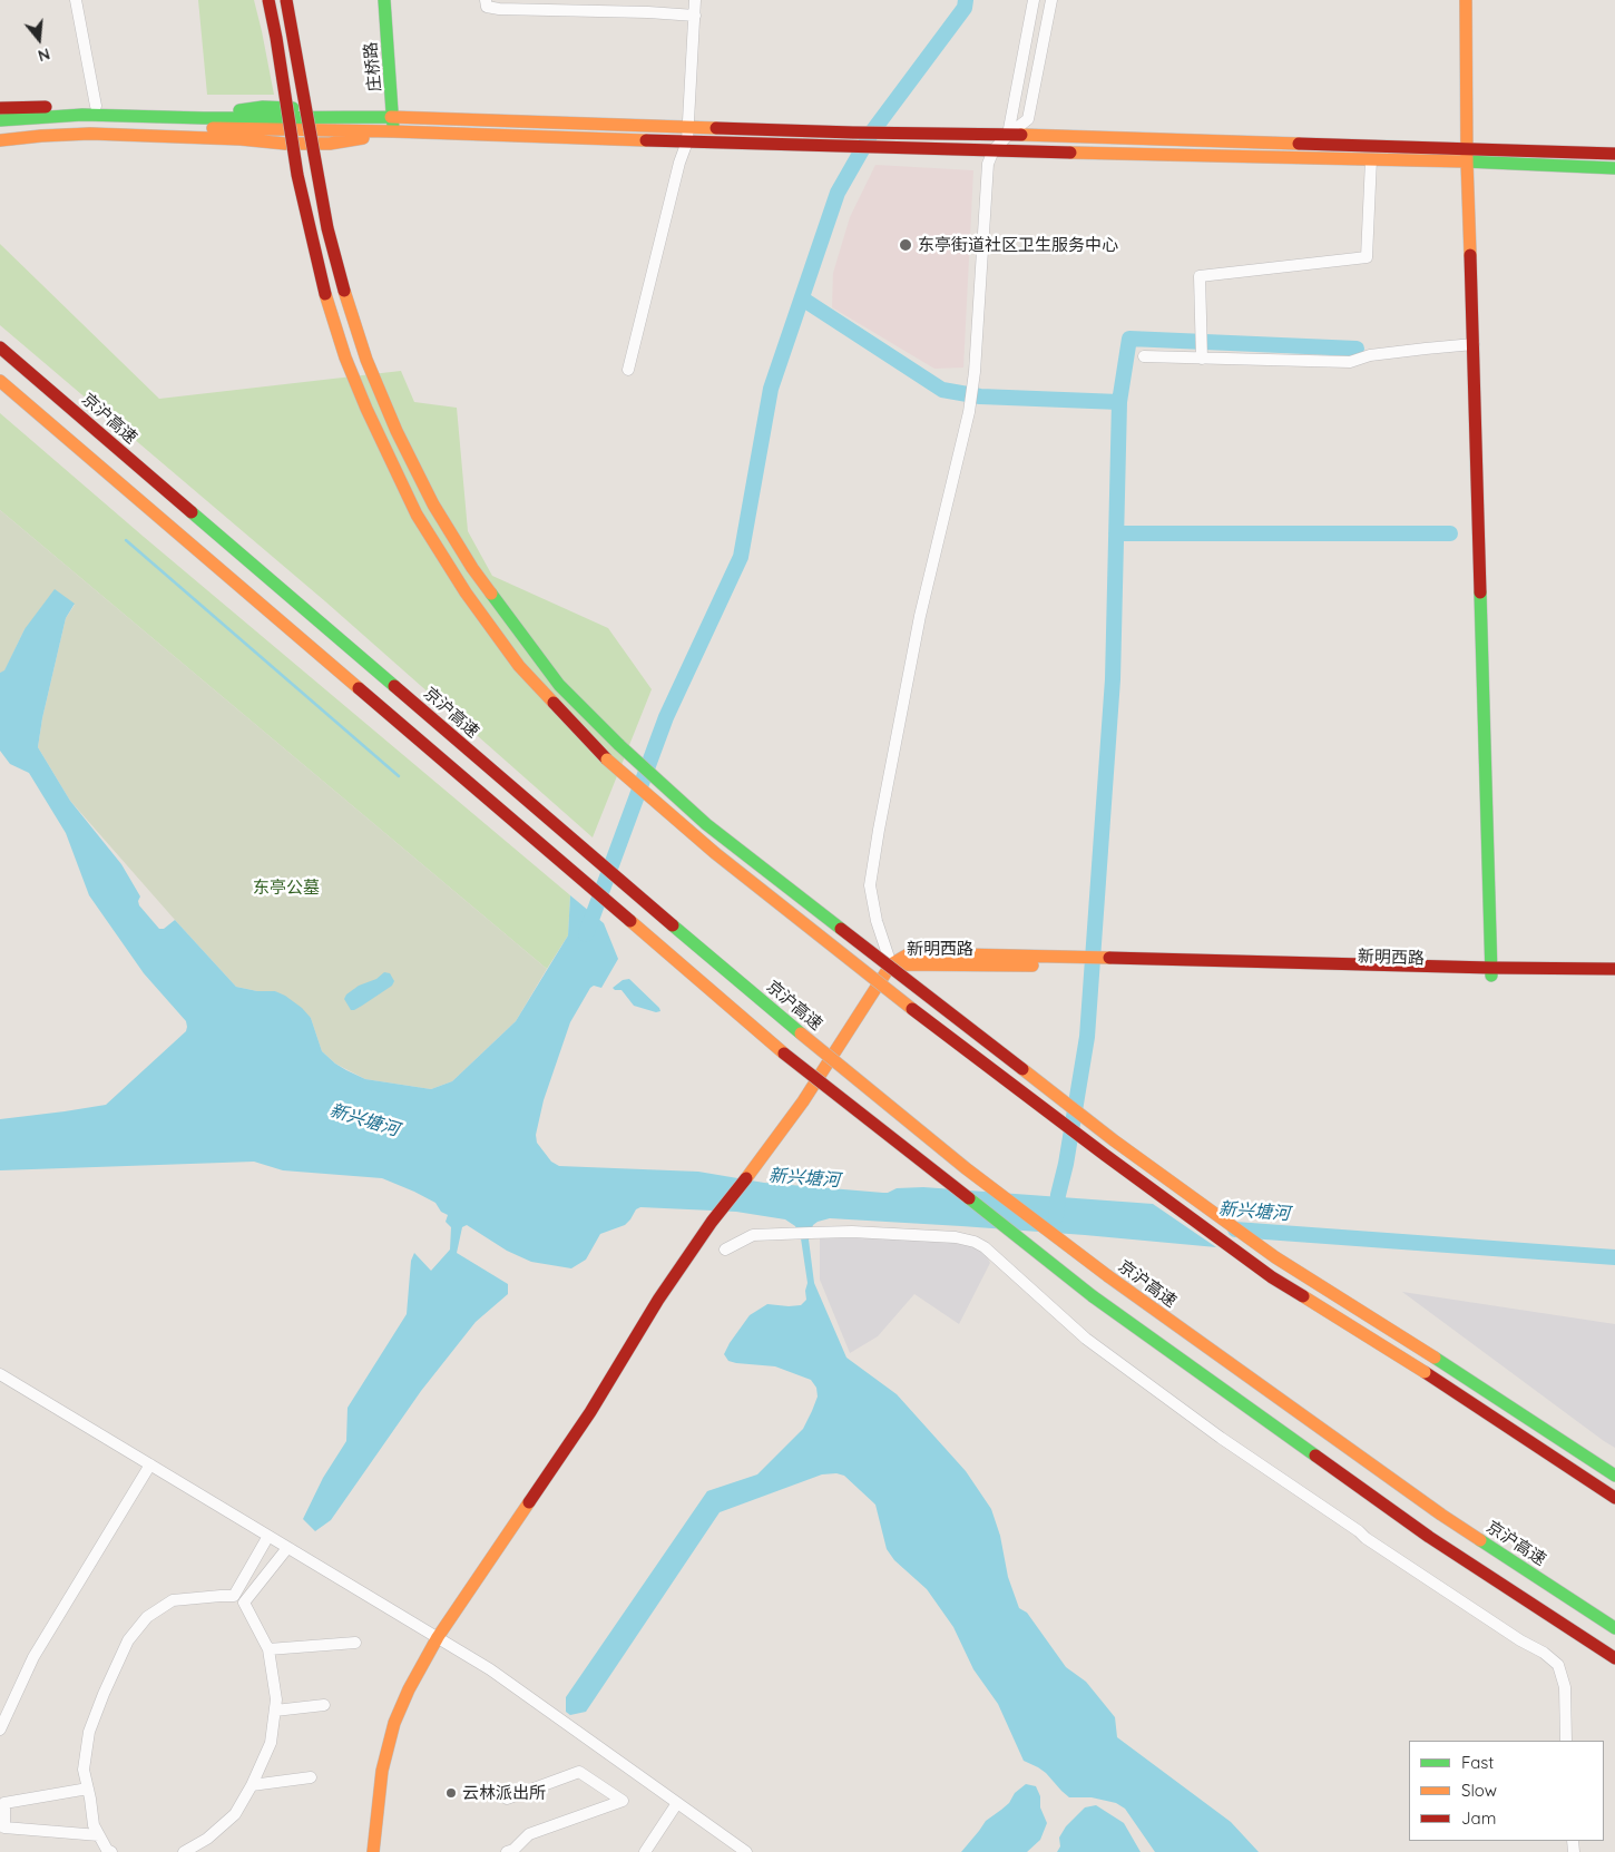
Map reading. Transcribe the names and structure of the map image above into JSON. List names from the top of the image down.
{
  "streets": {
    "main road": ["庄桥路", "京沪高速", "新明西路"]
  },
  "water": ["新兴塘河"],
  "parks": ["东亭公墓"],
  "places": ["东亭街道社区卫生服务中心", "云林派出所"],
  "legend": ["Fast", "Slow", "Jam"],
  "north": "bottom"
}
